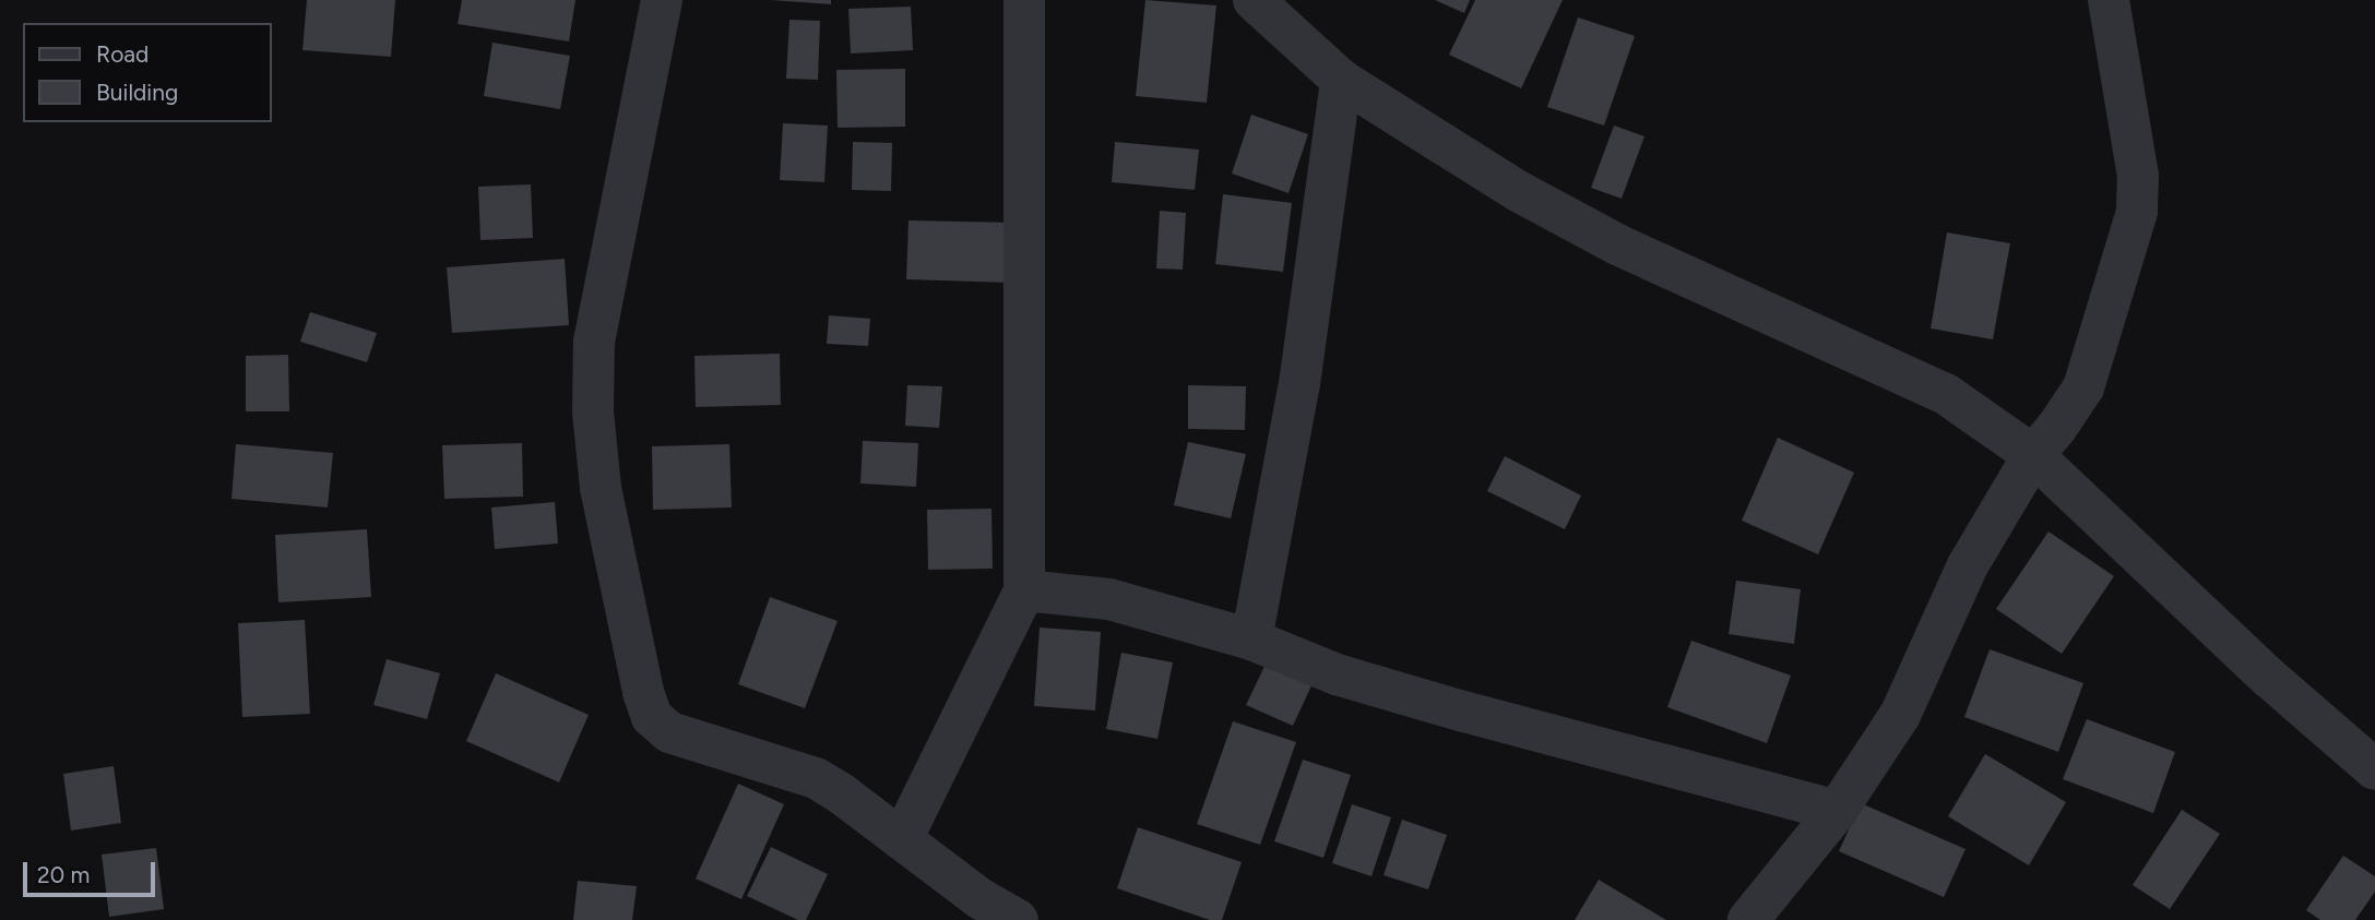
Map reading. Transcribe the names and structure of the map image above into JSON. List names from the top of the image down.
{
  "legend": ["Road", "Building"],
  "scale_bar": "20 m"
}
